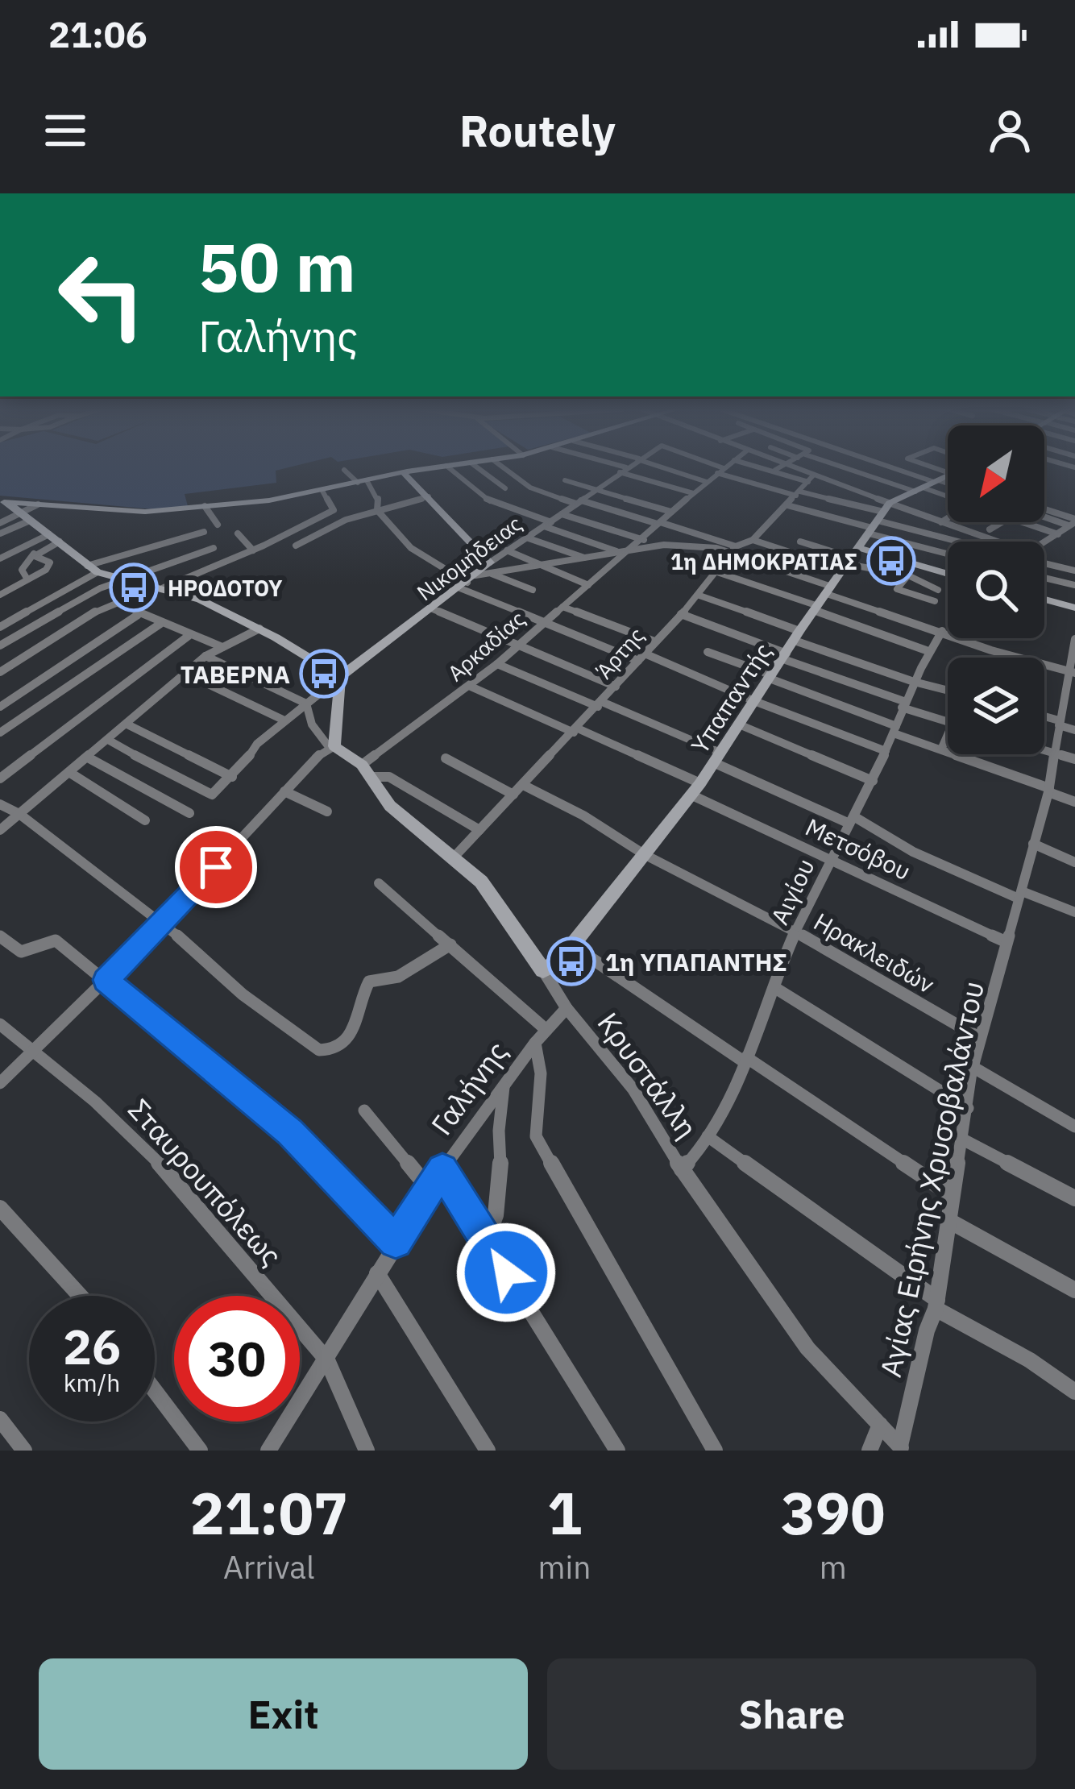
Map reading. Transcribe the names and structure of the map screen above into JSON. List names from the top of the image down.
{
  "streets": {
    "street": [
      "Νικομήδειας",
      "Αρκαδίας",
      "Άρτης",
      "Υπαπαντής",
      "Μετσόβου",
      "Αιγίου",
      "Ηρακλειδών",
      "Κρυστάλλη",
      "Γαλήνης",
      "Αγίας Ειρήνης Χρυσοβαλάντου",
      "Σταυρουπόλεως"
    ]
  },
  "crossings": [
    ["Αρκαδίας", "Μετσόβου"],
    ["Αρκαδίας", "Κρυστάλλη"],
    ["Άρτης", "Μετσόβου"],
    ["Άρτης", "Ηρακλειδών"],
    ["Άρτης", "Κρυστάλλη"],
    ["Υπαπαντής", "Μετσόβου"],
    ["Υπαπαντής", "Ηρακλειδών"],
    ["Υπαπαντής", "Κρυστάλλη"],
    ["Μετσόβου", "Αιγίου"],
    ["Μετσόβου", "Αγίας Ειρήνης Χρυσοβαλάντου"],
    ["Αιγίου", "Ηρακλειδών"],
    ["Αιγίου", "Κρυστάλλη"],
    ["Ηρακλειδών", "Αγίας Ειρήνης Χρυσοβαλάντου"],
    ["Κρυστάλλη", "Γαλήνης"],
    ["Κρυστάλλη", "Αγίας Ειρήνης Χρυσοβαλάντου"],
    ["Γαλήνης", "Σταυρουπόλεως"]
  ],
  "places": {
    "bus stop": [
      "1η ΔΗΜΟΚΡΑΤΙΑΣ",
      "ΗΡΟΔΟΤΟΥ",
      "ΤΑΒΕΡΝΑ",
      "1η ΥΠΑΠΑΝΤΗΣ"
    ]
  },
  "north": "bottom left",
  "page": {
    "status": "21:06",
    "header": "Routely",
    "turn": ["50 m", "Γαλήνης"],
    "speed": "26 km/h",
    "limit": "30",
    "eta": [
      "21:07",
      "Arrival",
      "1",
      "min",
      "390",
      "m"
    ],
    "buttons": ["Exit", "Share"]
  }
}
